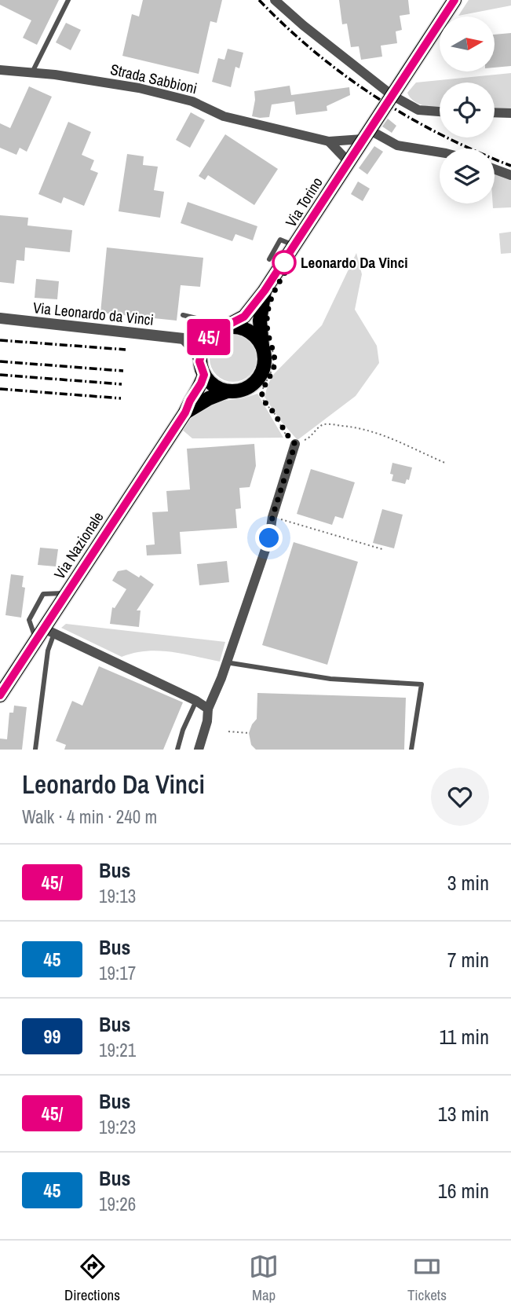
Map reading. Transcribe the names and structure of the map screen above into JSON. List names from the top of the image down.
{
  "streets": {
    "main road": ["Via Torino", "Via Nazionale"],
    "street": ["Strada Sabbioni", "Via Leonardo da Vinci"]
  },
  "crossings": [
    ["Strada Sabbioni", "Via Torino"],
    ["Via Torino", "Via Leonardo da Vinci"],
    ["Via Torino", "Via Nazionale"],
    ["Via Leonardo da Vinci", "Via Nazionale"]
  ],
  "places": ["Leonardo Da Vinci"],
  "lines": ["bus line 45/"],
  "north": "right",
  "page": {
    "on_map": "45/",
    "heading": ["Leonardo Da Vinci", "Walk · 4 min · 240 m"],
    "list": [
      {
        "mark": "45/",
        "name": "Bus",
        "note": "19:13",
        "value": "3 min"
      },
      {
        "mark": "45",
        "name": "Bus",
        "note": "19:17",
        "value": "7 min"
      },
      {
        "mark": "99",
        "name": "Bus",
        "note": "19:21",
        "value": "11 min"
      },
      {
        "mark": "45/",
        "name": "Bus",
        "note": "19:23",
        "value": "13 min"
      },
      {
        "mark": "45",
        "name": "Bus",
        "note": "19:26",
        "value": "16 min"
      }
    ],
    "tabs": ["Directions", "Map", "Tickets"]
  }
}
